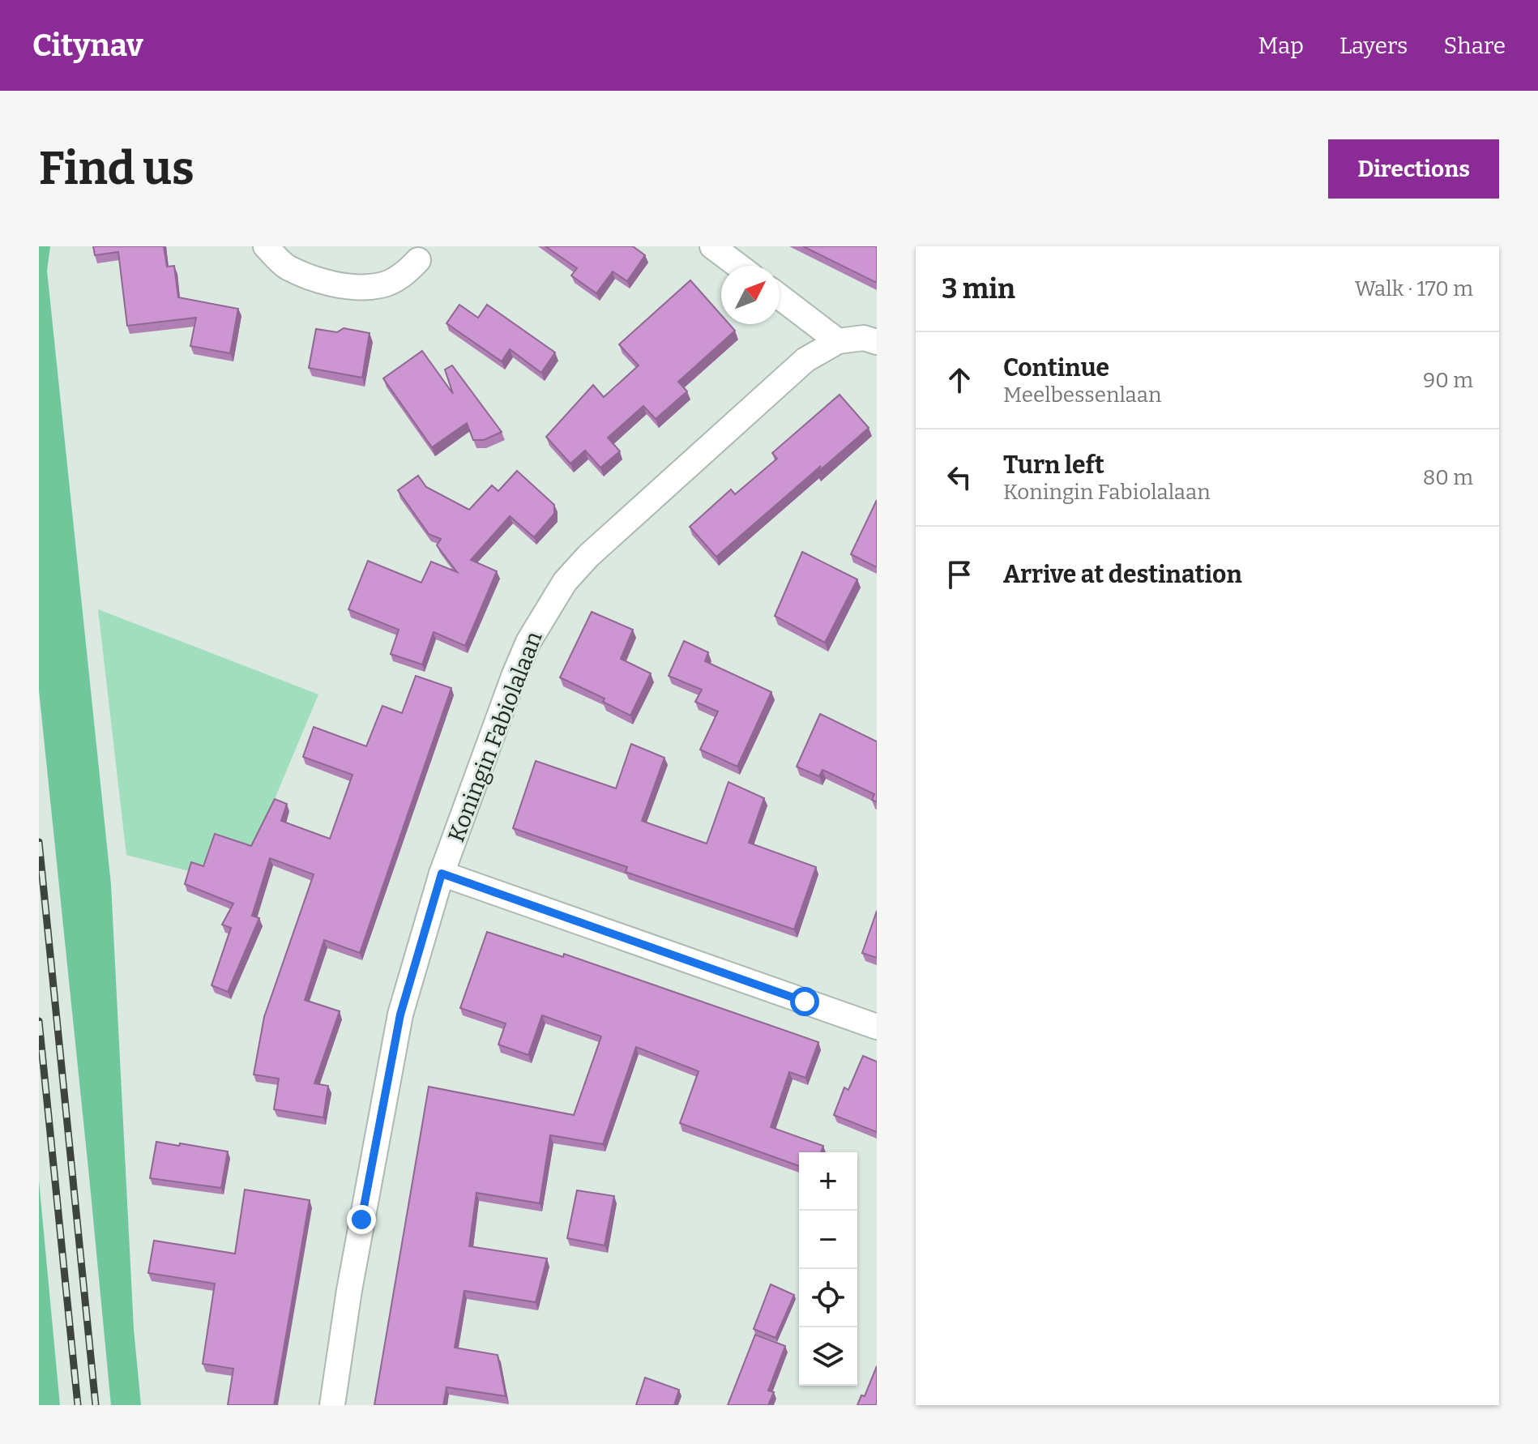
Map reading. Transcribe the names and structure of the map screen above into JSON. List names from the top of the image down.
{
  "streets": {
    "street": ["Koningin Fabiolalaan"]
  },
  "north": "top right",
  "page": {
    "header": "Citynav",
    "nav": ["Map", "Layers", "Share"],
    "buttons": "Directions",
    "title": "Find us",
    "heading": ["3 min", "Walk · 170 m"],
    "list": [
      ["Continue", "Meelbessenlaan", "90 m"],
      ["Turn left", "Koningin Fabiolalaan", "80 m"],
      "Arrive at destination"
    ],
    "map_buttons": ["+", "−"]
  }
}
